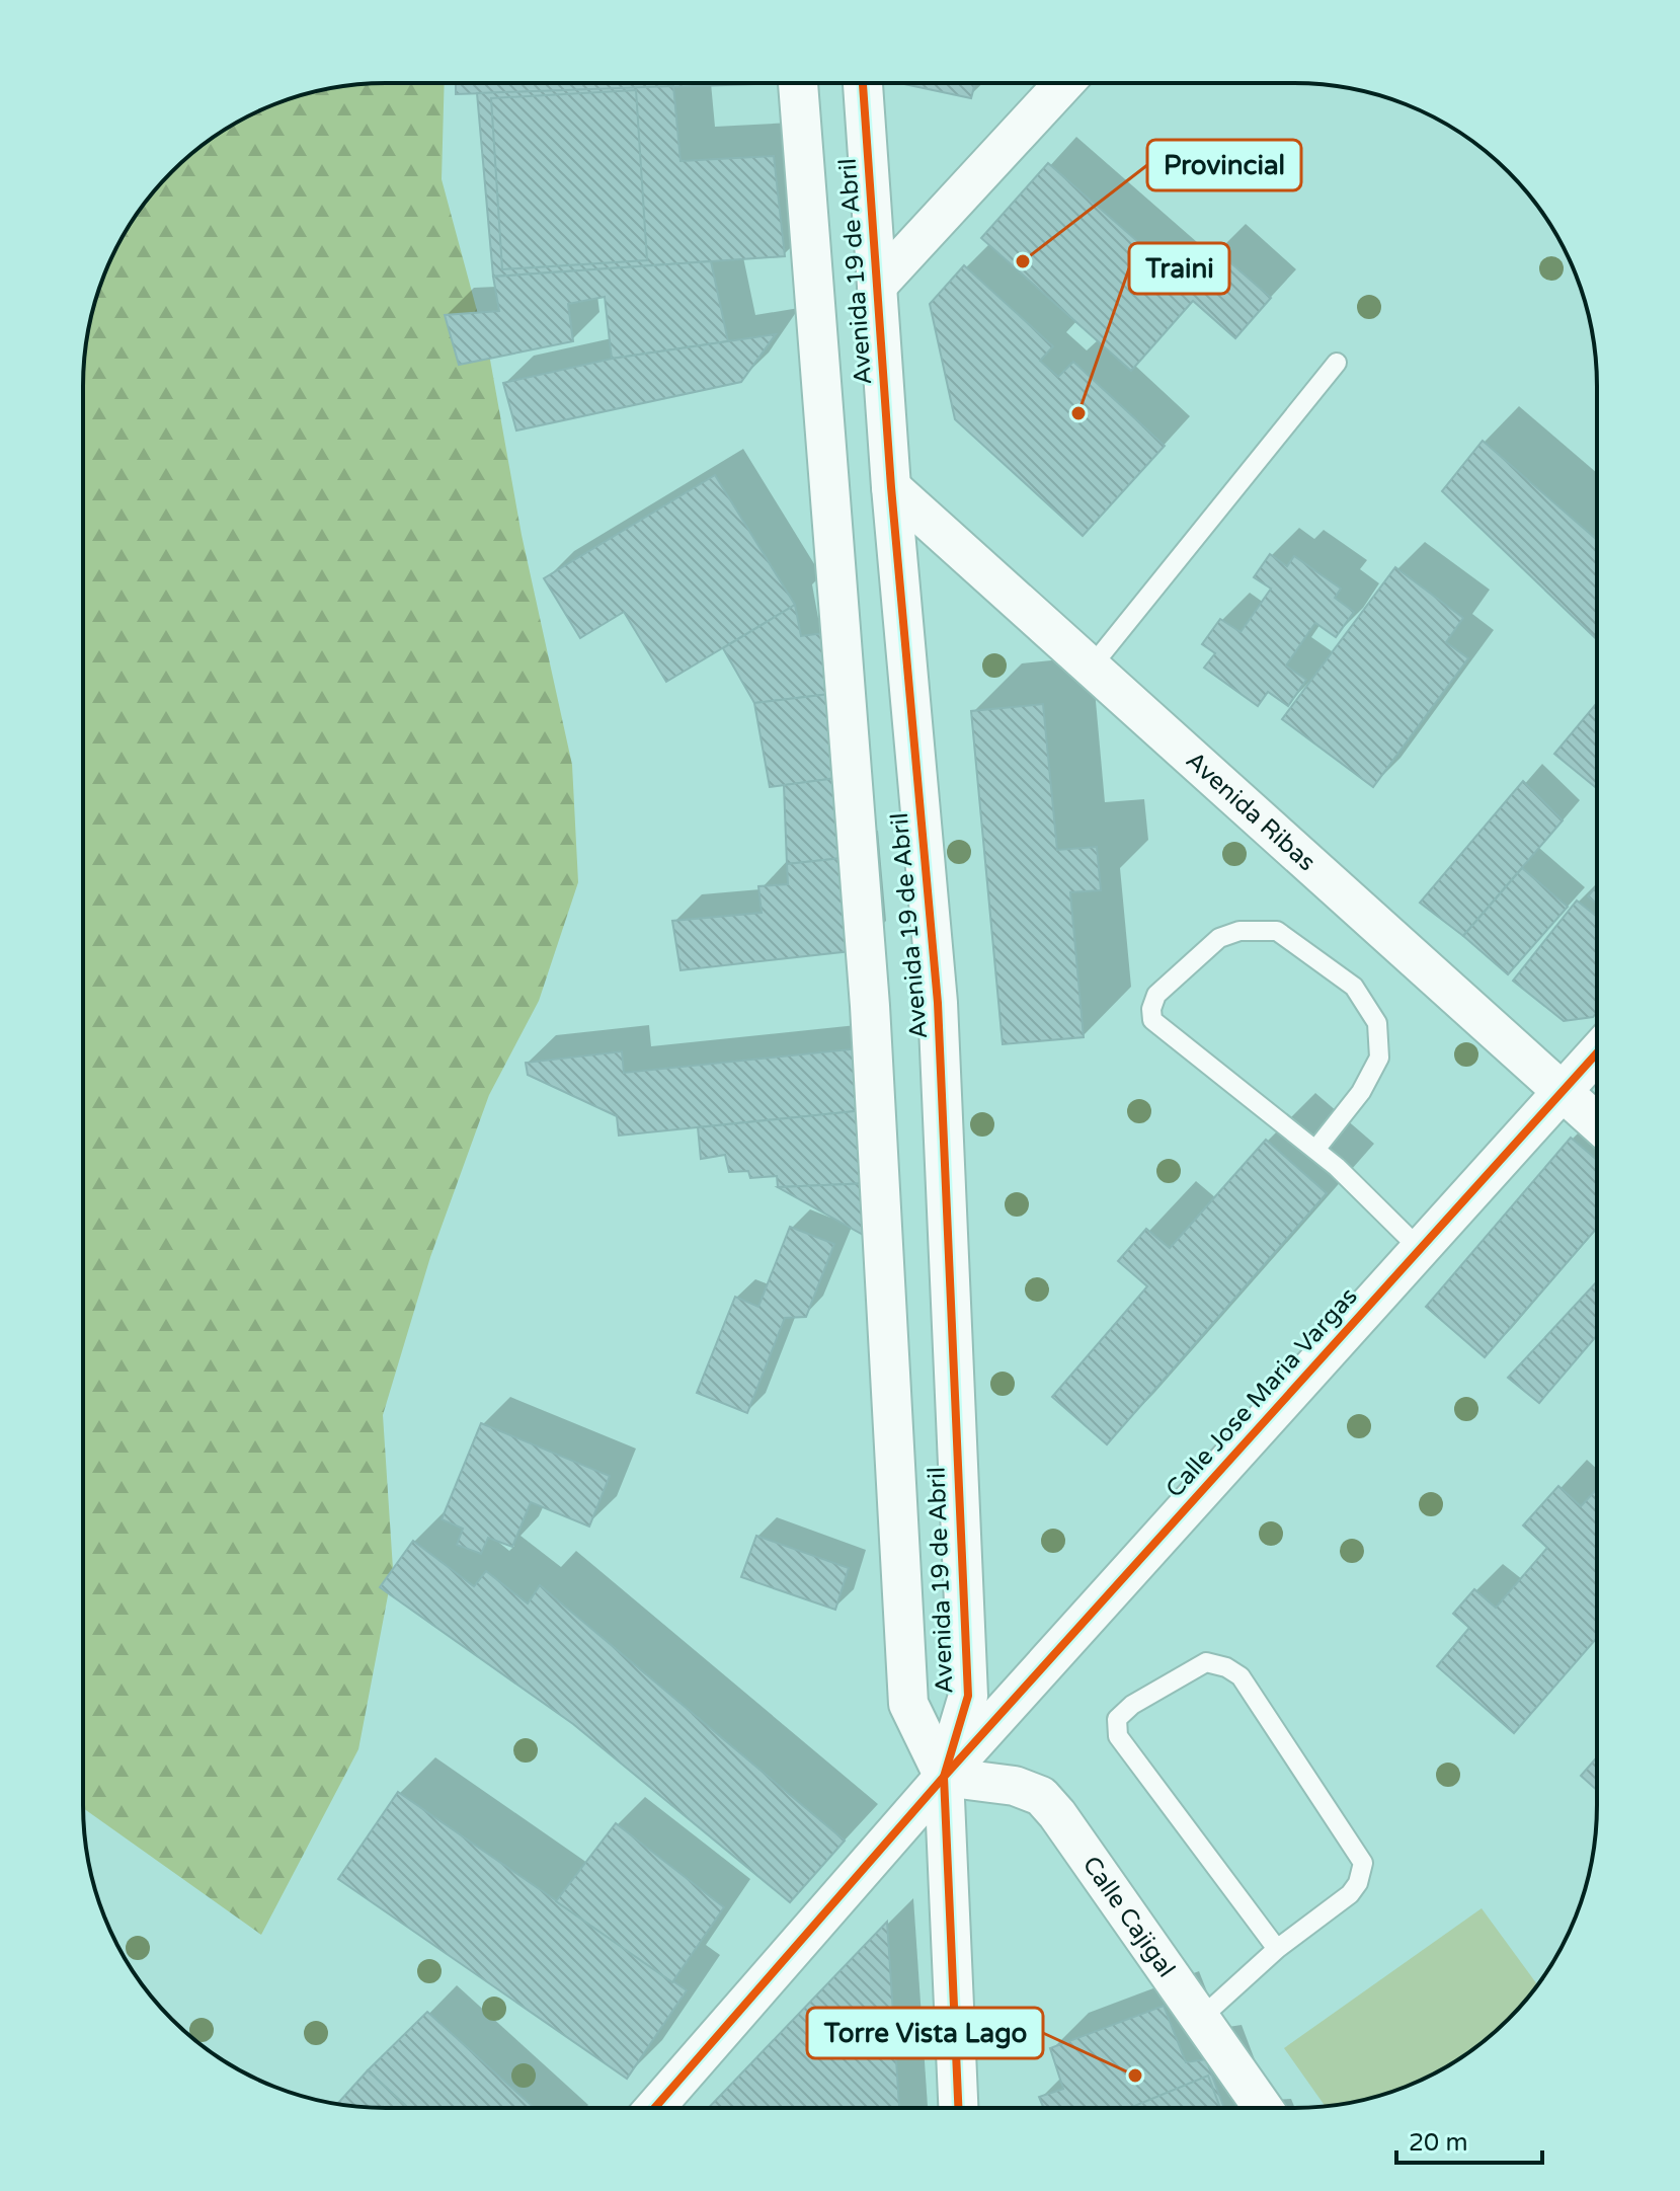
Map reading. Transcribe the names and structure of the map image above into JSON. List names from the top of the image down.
{
  "streets": {
    "street": [
      "Avenida 19 de Abril",
      "Avenida Ribas",
      "Calle Jose Maria Vargas",
      "Calle Cajigal"
    ]
  },
  "crossings": [
    ["Avenida 19 de Abril", "Avenida Ribas"],
    ["Avenida 19 de Abril", "Calle Jose Maria Vargas"],
    ["Avenida 19 de Abril", "Calle Cajigal"],
    ["Avenida Ribas", "Calle Jose Maria Vargas"],
    ["Calle Jose Maria Vargas", "Calle Cajigal"]
  ],
  "places": ["Provincial", "Traini", "Torre Vista Lago"],
  "scale_bar": "20 m"
}
